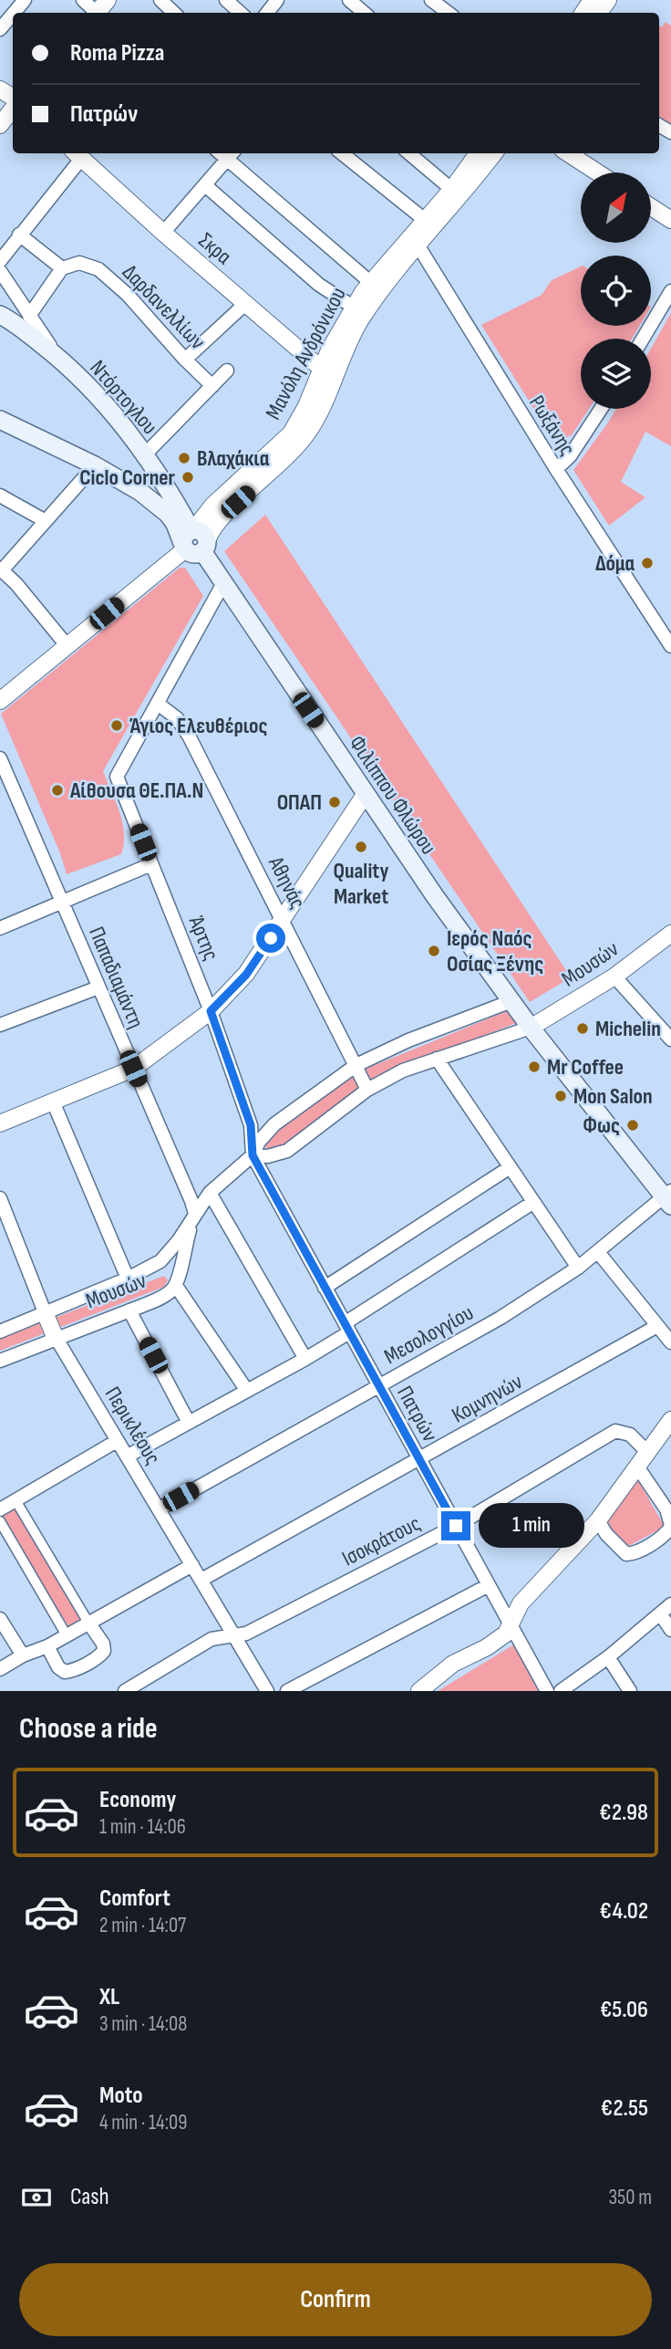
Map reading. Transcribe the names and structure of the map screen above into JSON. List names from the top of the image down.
{
  "streets": {
    "main road": ["Ντόρτογλου", "Φιλίππου Φλώρου"],
    "street": [
      "Σκρα",
      "Δαρδανελλίων",
      "Μανόλη Ανδρόνικου",
      "Ρωξάνης",
      "Αθηνάς",
      "Άρτης",
      "Μουσών",
      "Παπαδιαμάντη",
      "Μεσολογγίου",
      "Κομνηνών",
      "Πατρών",
      "Περικλέους",
      "Ισοκράτους"
    ]
  },
  "crossings": [
    ["Σκρα", "Μανόλη Ανδρόνικου"],
    ["Μανόλη Ανδρόνικου", "Ντόρτογλου"],
    ["Μανόλη Ανδρόνικου", "Ρωξάνης"],
    ["Μανόλη Ανδρόνικου", "Φιλίππου Φλώρου"],
    ["Ντόρτογλου", "Φιλίππου Φλώρου"],
    ["Φιλίππου Φλώρου", "Μουσών"],
    ["Φιλίππου Φλώρου", "Μεσολογγίου"],
    ["Αθηνάς", "Άρτης"],
    ["Άρτης", "Πατρών"],
    ["Μουσών", "Παπαδιαμάντη"],
    ["Μουσών", "Περικλέους"],
    ["Μεσολογγίου", "Πατρών"],
    ["Μεσολογγίου", "Περικλέους"],
    ["Κομνηνών", "Πατρών"],
    ["Κομνηνών", "Περικλέους"],
    ["Πατρών", "Ισοκράτους"],
    ["Περικλέους", "Ισοκράτους"]
  ],
  "places": [
    "Βλαχάκια",
    "Ciclo Corner",
    "Δόμα",
    "Άγιος Ελευθέριος",
    "Αίθουσα ΘΕ.ΠΑ.Ν",
    "ΟΠΑΠ",
    "Quality Market",
    "Ιερός Ναός Οσίας Ξένης",
    "Michelin",
    "Mr Coffee",
    "Mon Salon",
    "Φως"
  ],
  "north": "top right",
  "page": {
    "banner": ["Roma Pizza", "Πατρών"],
    "bubble": "1 min",
    "heading": "Choose a ride",
    "list": [
      {
        "name": "Economy",
        "note": "1 min · 14:06",
        "value": "€2.98"
      },
      {
        "name": "Comfort",
        "note": "2 min · 14:07",
        "value": "€4.02"
      },
      {
        "name": "XL",
        "note": "3 min · 14:08",
        "value": "€5.06"
      },
      {
        "name": "Moto",
        "note": "4 min · 14:09",
        "value": "€2.55"
      }
    ],
    "pay": ["Cash", "350 m"],
    "buttons": "Confirm"
  }
}
